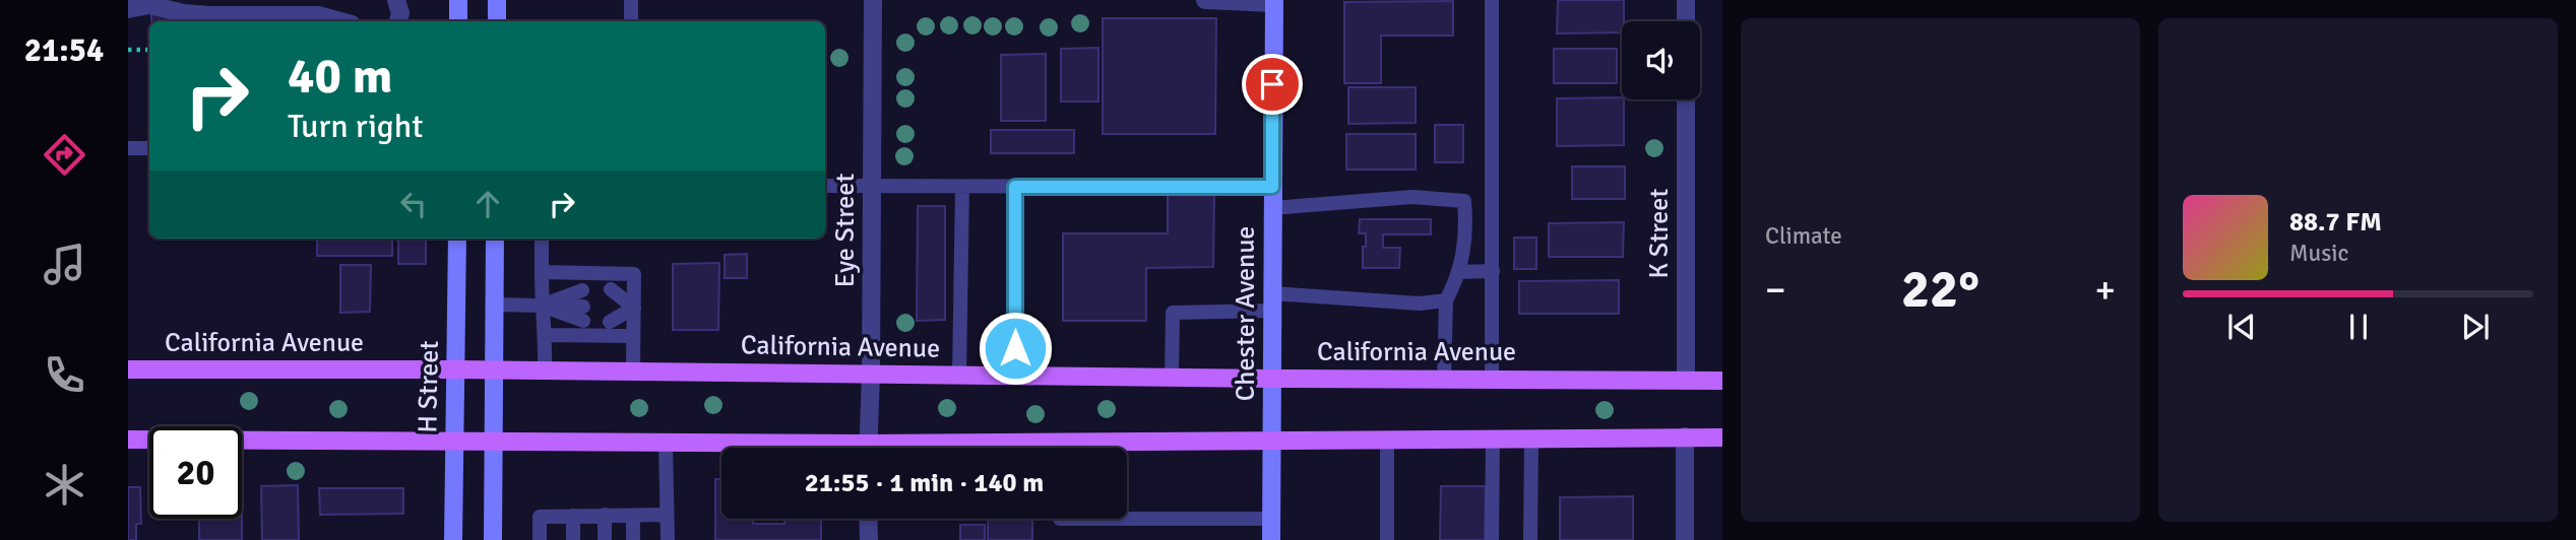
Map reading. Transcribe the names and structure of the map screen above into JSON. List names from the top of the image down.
{
  "streets": {
    "main road": ["California Avenue"],
    "street": [
      "Eye Street",
      "K Street",
      "Chester Avenue",
      "H Street"
    ]
  },
  "crossings": [
    ["Eye Street", "California Avenue"],
    ["K Street", "California Avenue"],
    ["Chester Avenue", "California Avenue"],
    ["California Avenue", "H Street"]
  ],
  "page": {
    "tabs": "21:54",
    "tile": "Climate",
    "turn": ["40 m", "Turn right"],
    "song": ["88.7 FM", "Music"],
    "heat": ["−", "22°", "+"],
    "limit": "20",
    "trip": "21:55 · 1 min · 140 m"
  }
}
